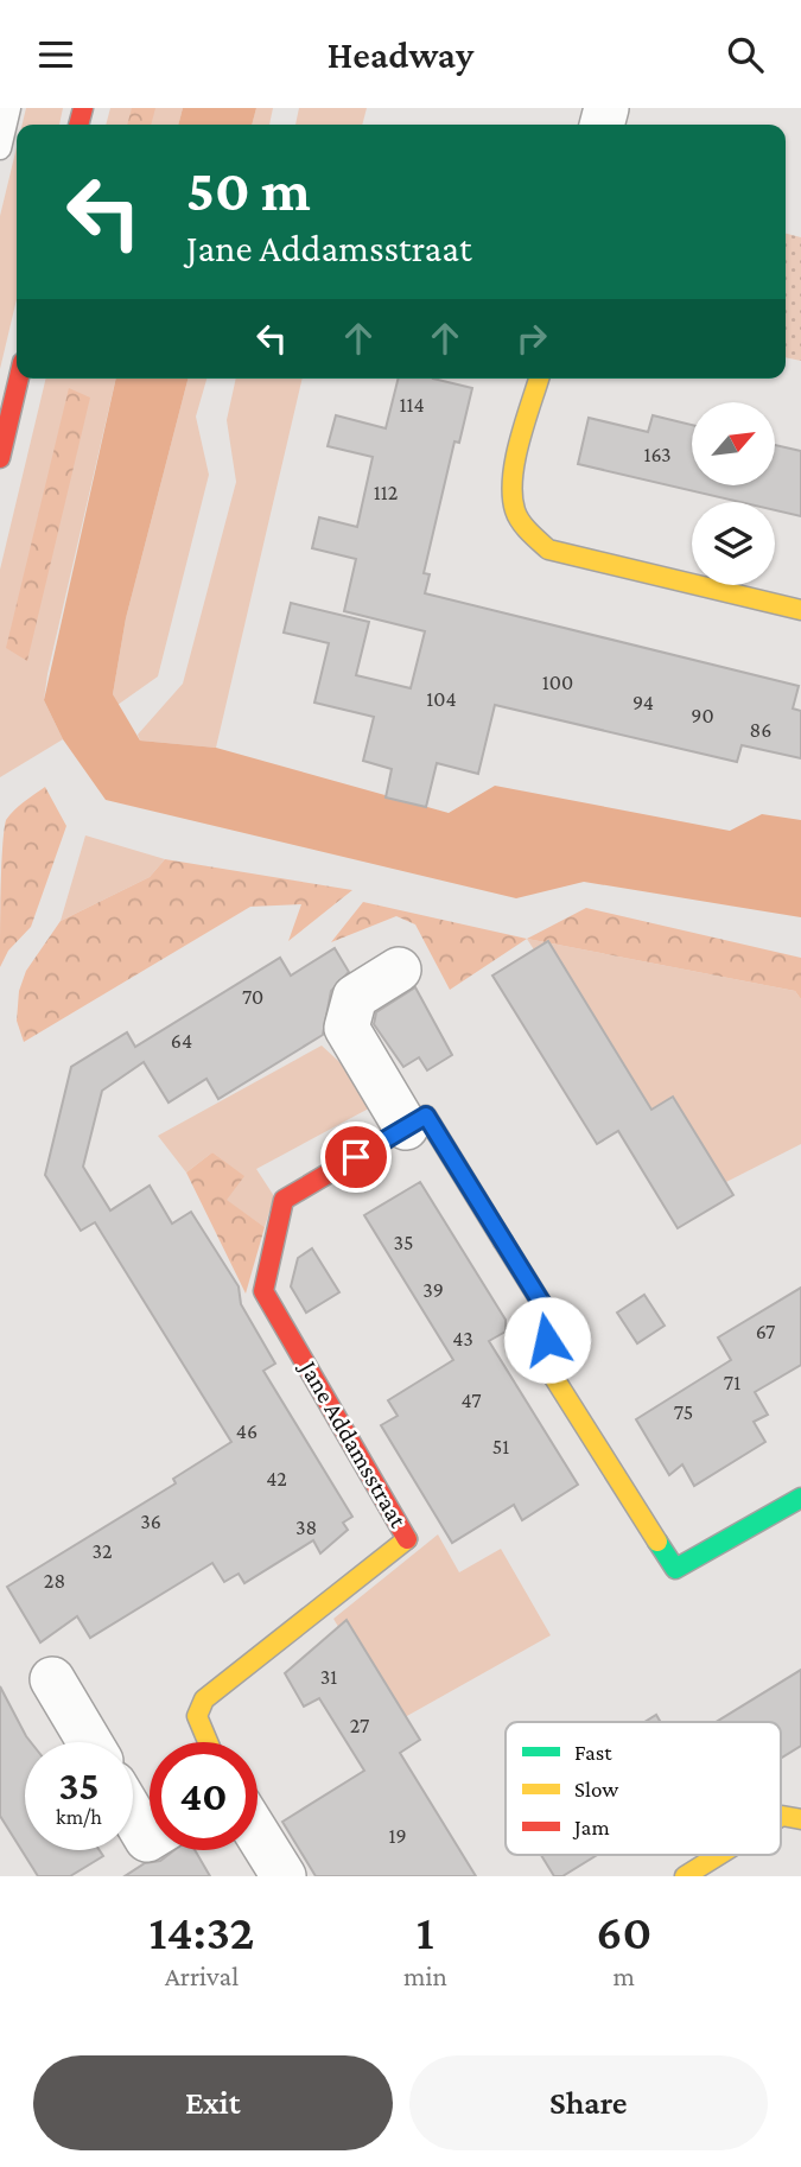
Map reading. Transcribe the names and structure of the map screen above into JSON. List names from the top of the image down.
{
  "streets": {
    "street": ["Jane Addamsstraat"]
  },
  "house_numbers": [
    "114",
    "163",
    "112",
    "100",
    "104",
    "94",
    "90",
    "86",
    "70",
    "64",
    "35",
    "39",
    "67",
    "43",
    "71",
    "47",
    "75",
    "46",
    "51",
    "42",
    "36",
    "38",
    "32",
    "28",
    "31",
    "27",
    "19"
  ],
  "legend": ["Fast", "Slow", "Jam"],
  "north": "top right",
  "page": {
    "header": "Headway",
    "turn": ["50 m", "Jane Addamsstraat"],
    "speed": "35 km/h",
    "limit": "40",
    "eta": [
      "14:32",
      "Arrival",
      "1",
      "min",
      "60",
      "m"
    ],
    "buttons": ["Exit", "Share"]
  }
}
